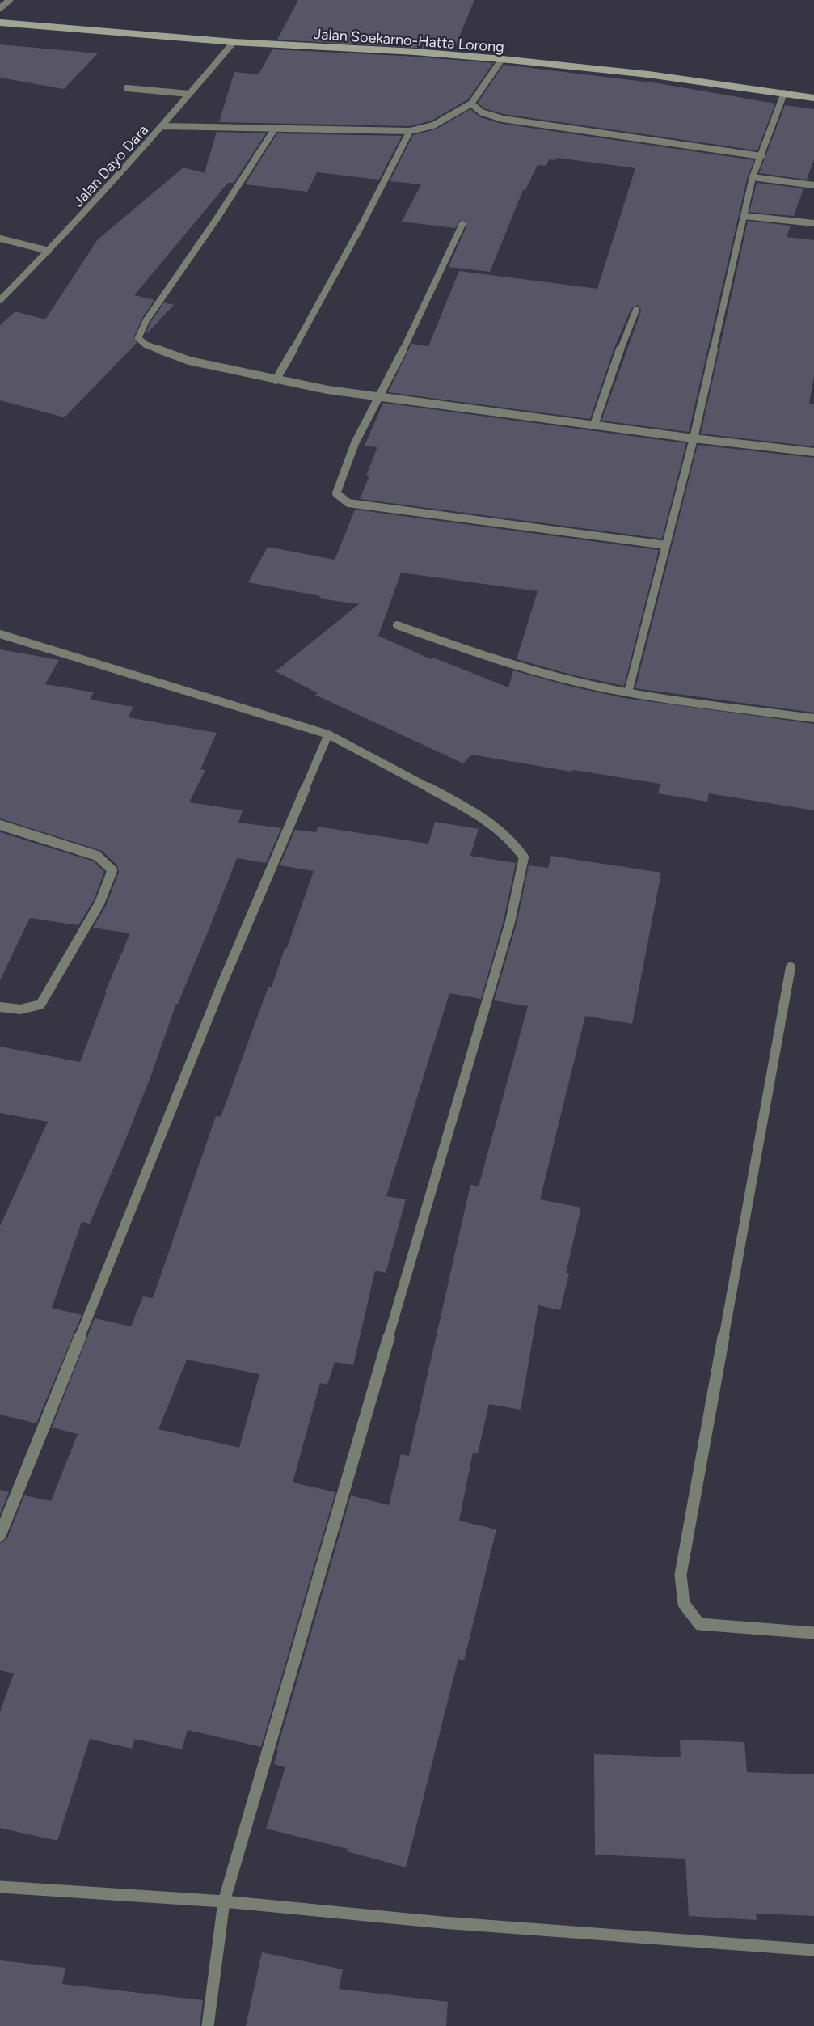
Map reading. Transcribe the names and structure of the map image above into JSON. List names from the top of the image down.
{
  "streets": {
    "street": ["Jalan Soekarno-Hatta Lorong", "Jalan Dayo Dara"]
  },
  "crossings": [
    ["Jalan Soekarno-Hatta Lorong", "Jalan Dayo Dara"]
  ]
}
